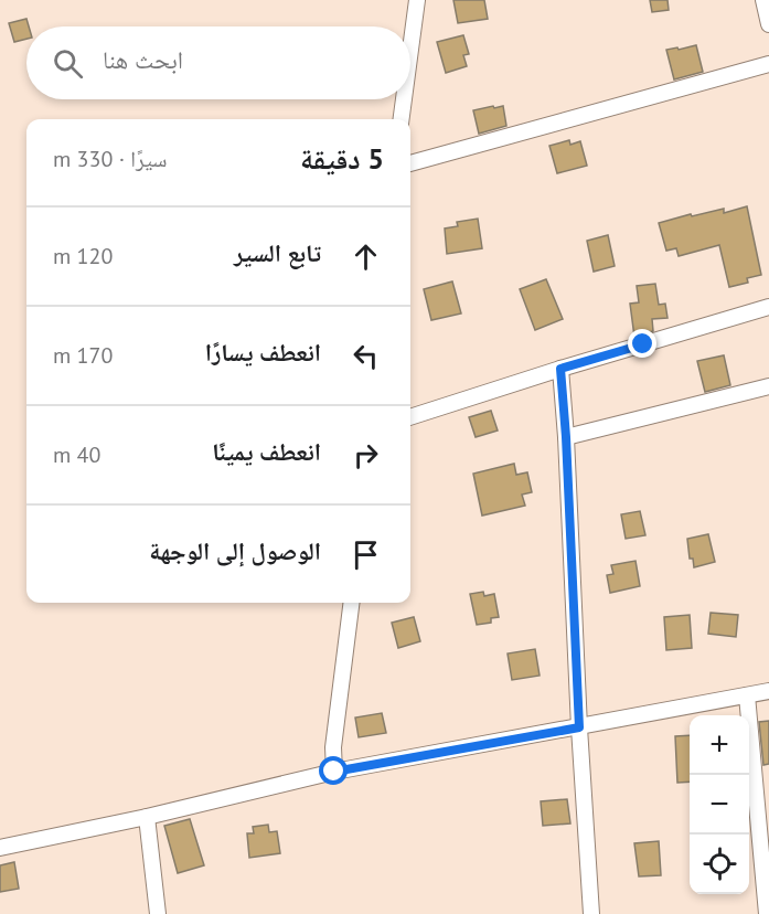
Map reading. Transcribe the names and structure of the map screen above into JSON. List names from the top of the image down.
{
  "page": {
    "search": "ابحث هنا",
    "heading": ["5 دقيقة", "سيرًا · 330 m"],
    "list": [
      ["تابع السير", "120 m"],
      ["انعطف يسارًا", "170 m"],
      ["انعطف يمينًا", "40 m"],
      "الوصول إلى الوجهة"
    ],
    "map_buttons": ["+", "−"]
  }
}
